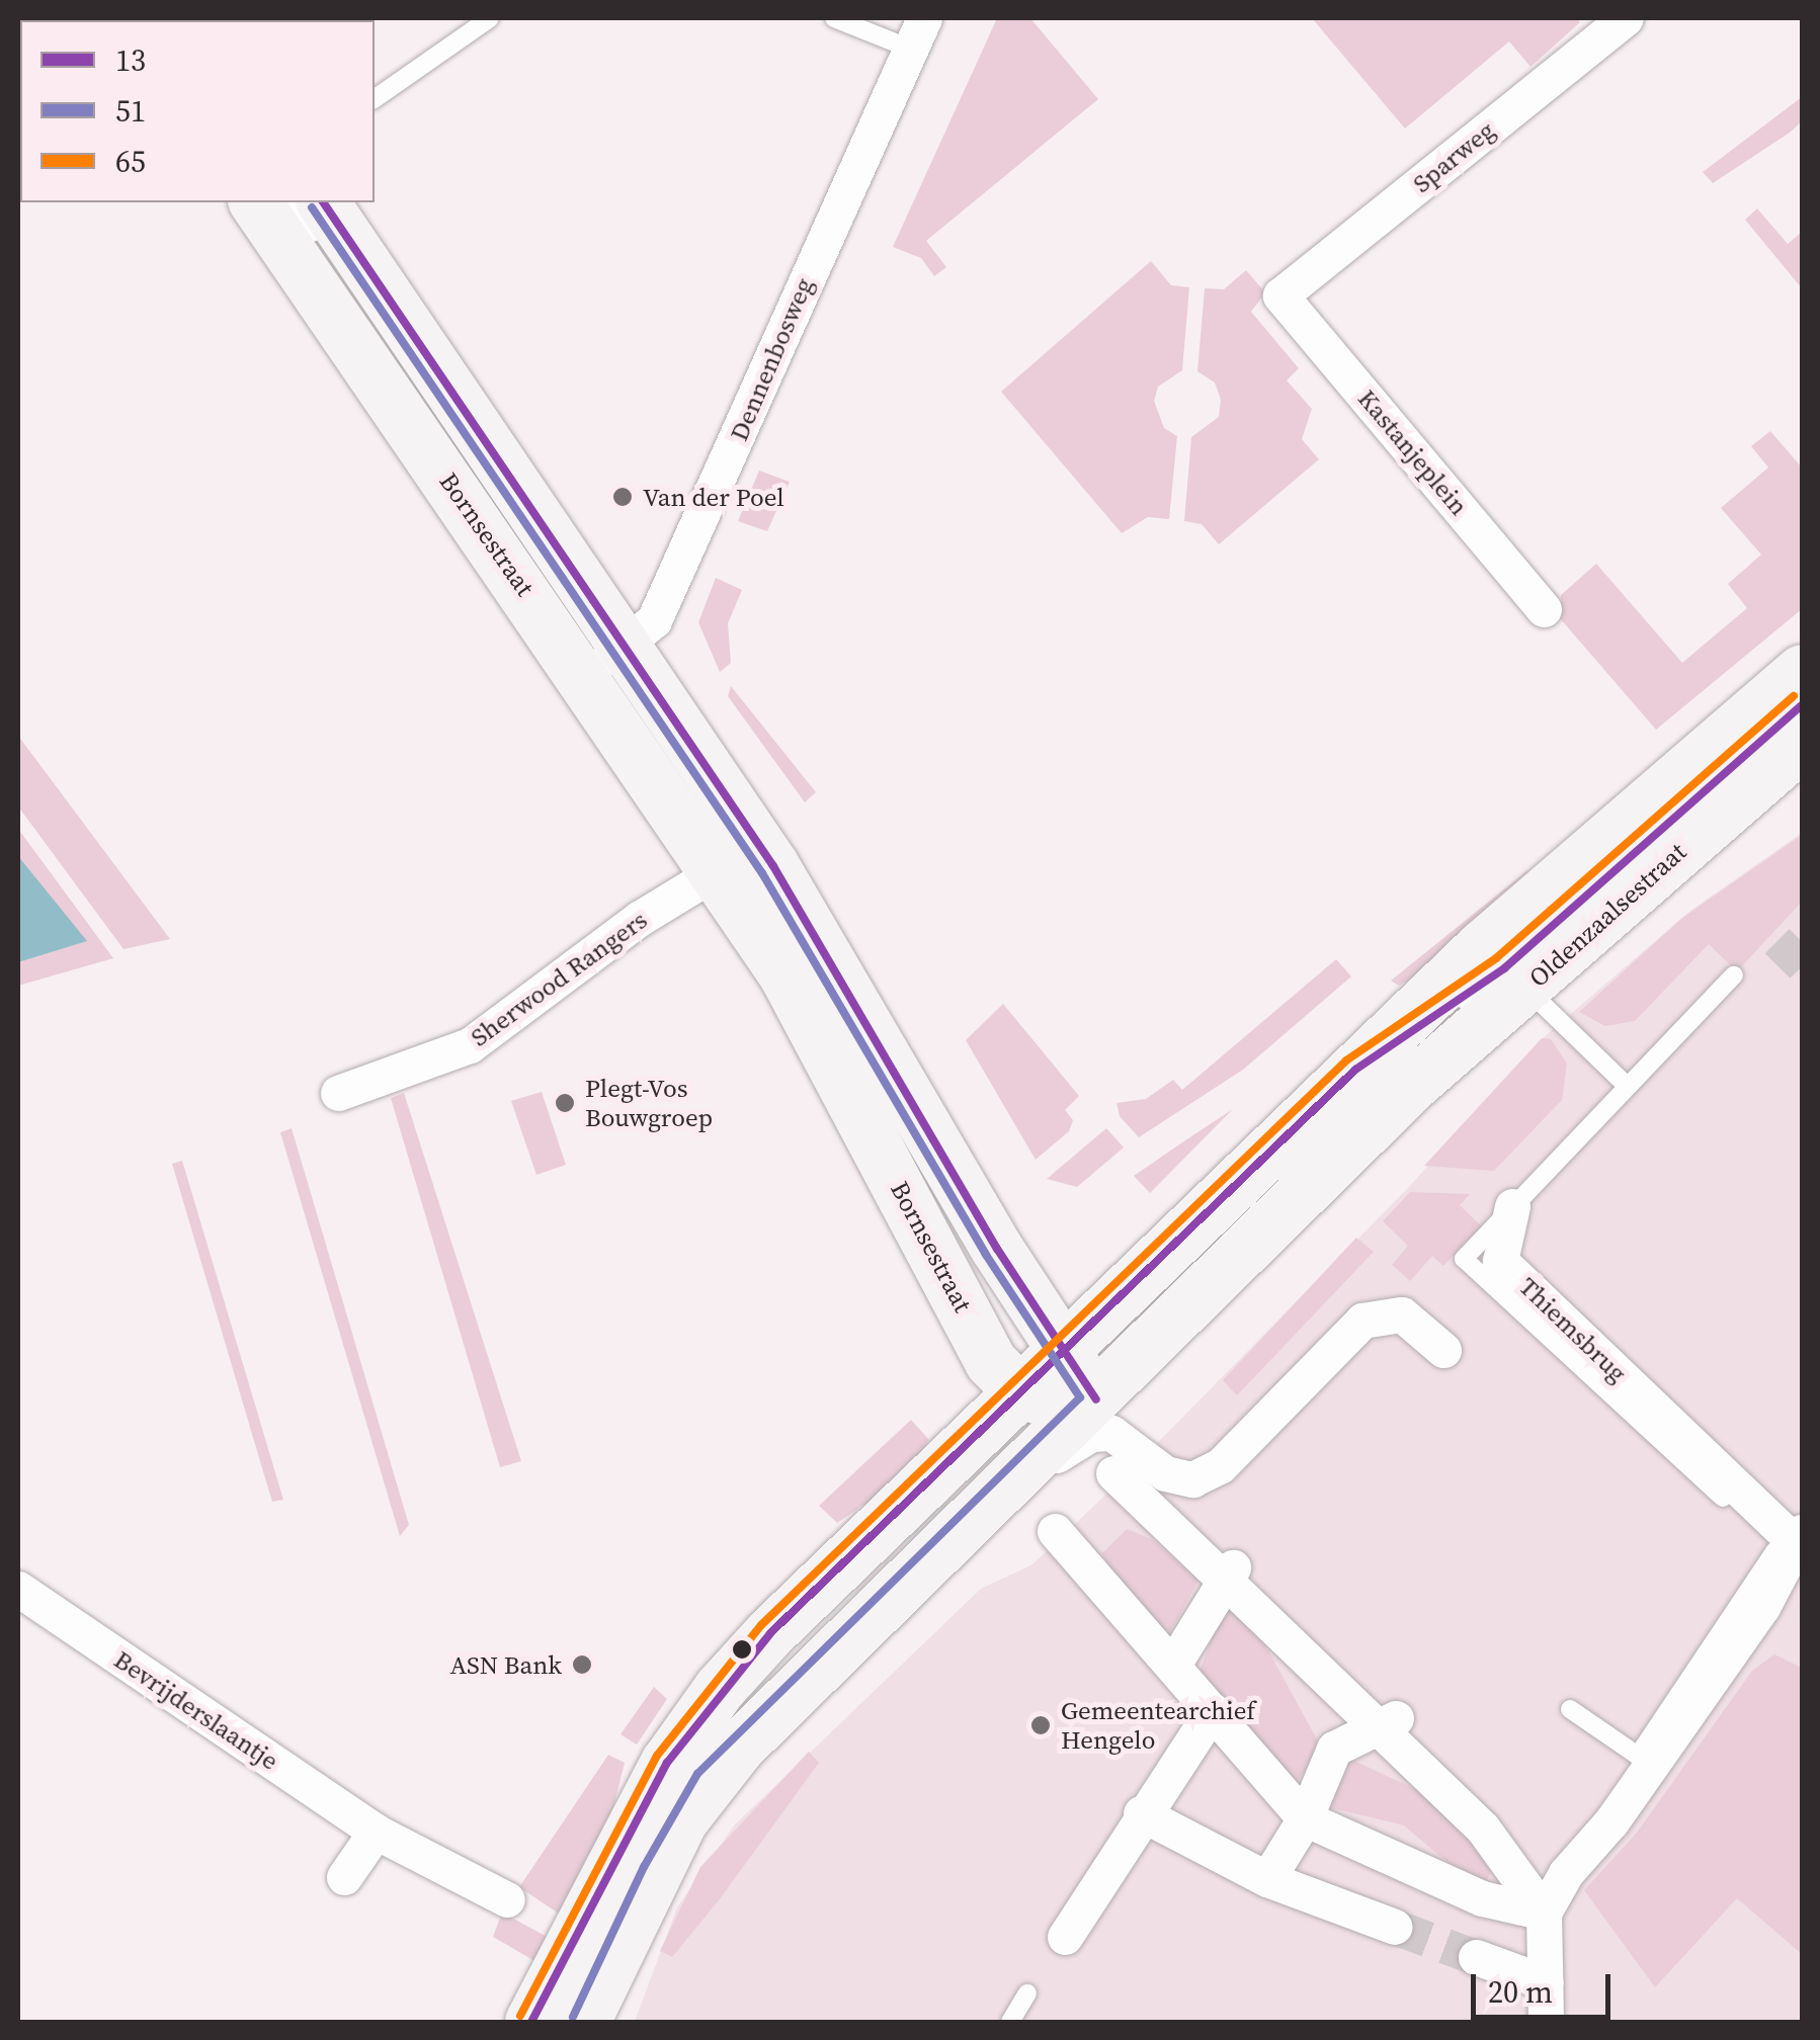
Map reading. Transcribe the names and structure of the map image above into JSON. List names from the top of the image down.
{
  "streets": {
    "main road": ["Bornsestraat", "Oldenzaalsestraat"],
    "street": [
      "Sparweg",
      "Dennenbosweg",
      "Kastanjeplein",
      "Sherwood Rangers",
      "Thiemsbrug",
      "Bevrijderslaantje"
    ]
  },
  "crossings": [
    ["Sparweg", "Kastanjeplein"],
    ["Dennenbosweg", "Bornsestraat"],
    ["Bornsestraat", "Oldenzaalsestraat"],
    ["Bornsestraat", "Sherwood Rangers"]
  ],
  "places": [
    "Van der Poel",
    "Plegt-Vos Bouwgroep",
    "ASN Bank",
    "Gemeentearchief Hengelo"
  ],
  "lines": ["transit line 13", "transit line 51", "transit line 65"],
  "legend": ["13", "51", "65"],
  "scale_bar": "20 m"
}
